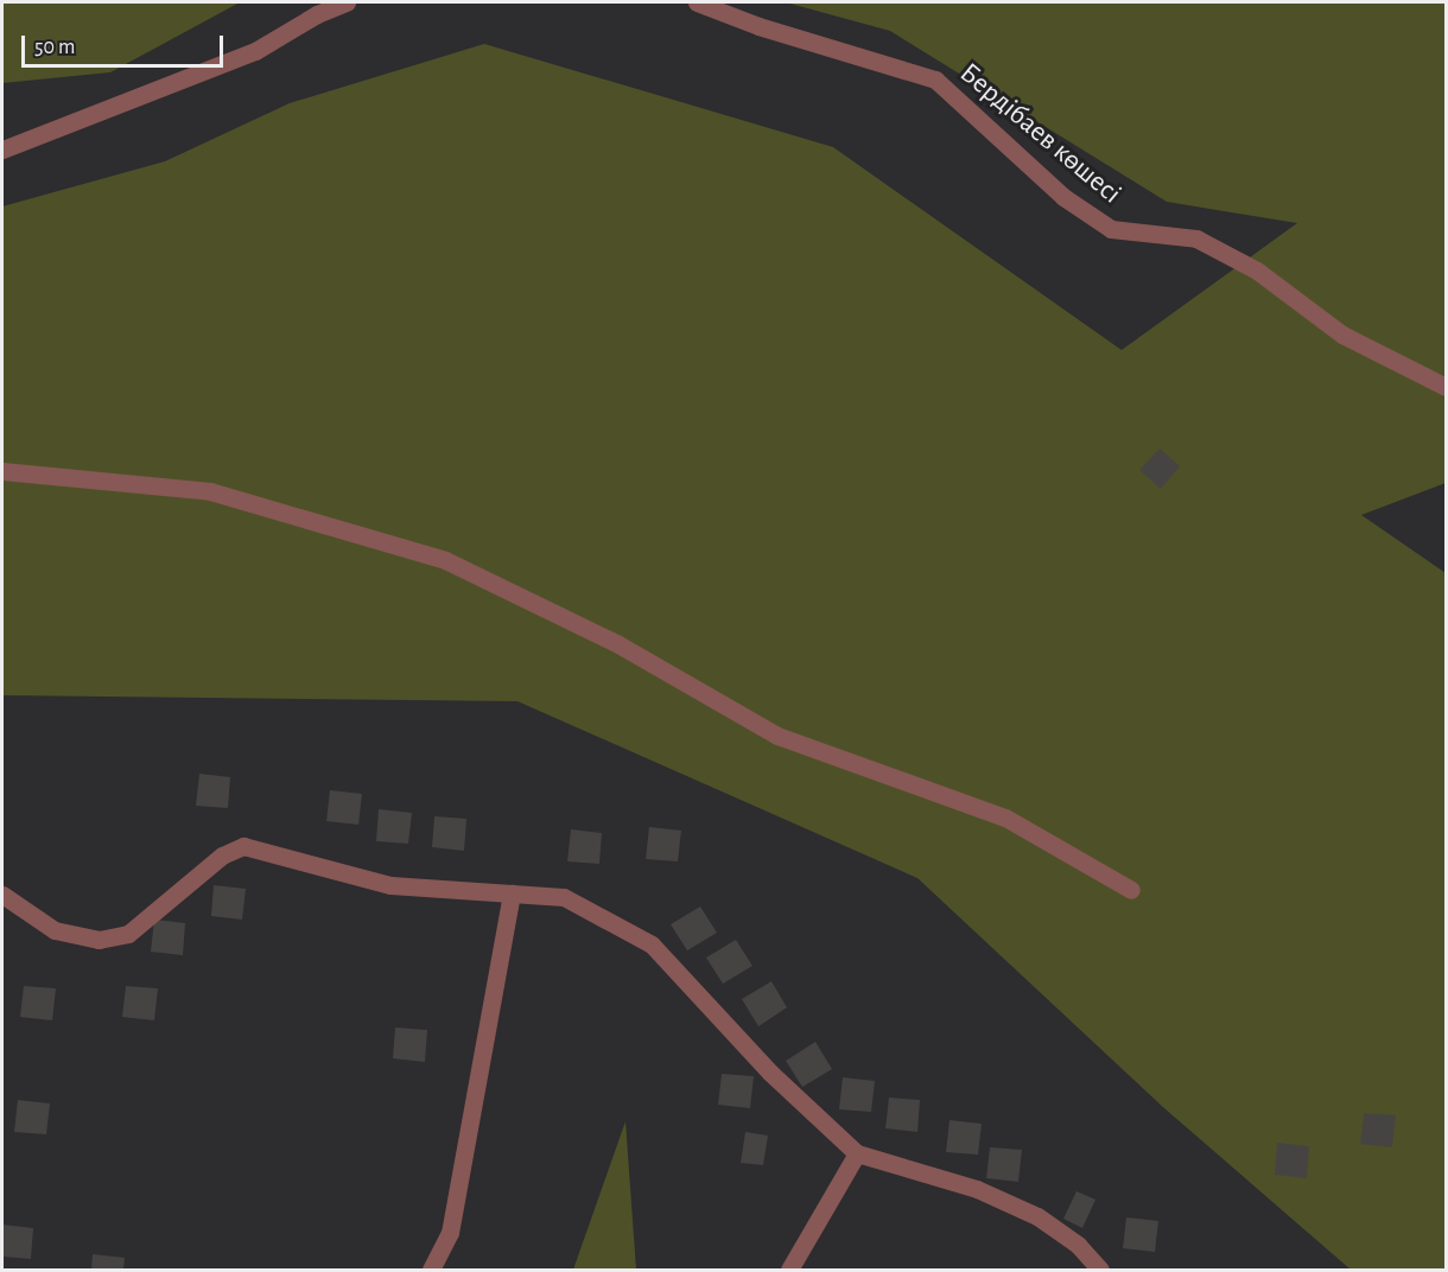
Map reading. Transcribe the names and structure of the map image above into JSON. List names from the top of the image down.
{
  "streets": {
    "street": ["Бердібаев көшесі"]
  },
  "scale_bar": "50 m"
}
